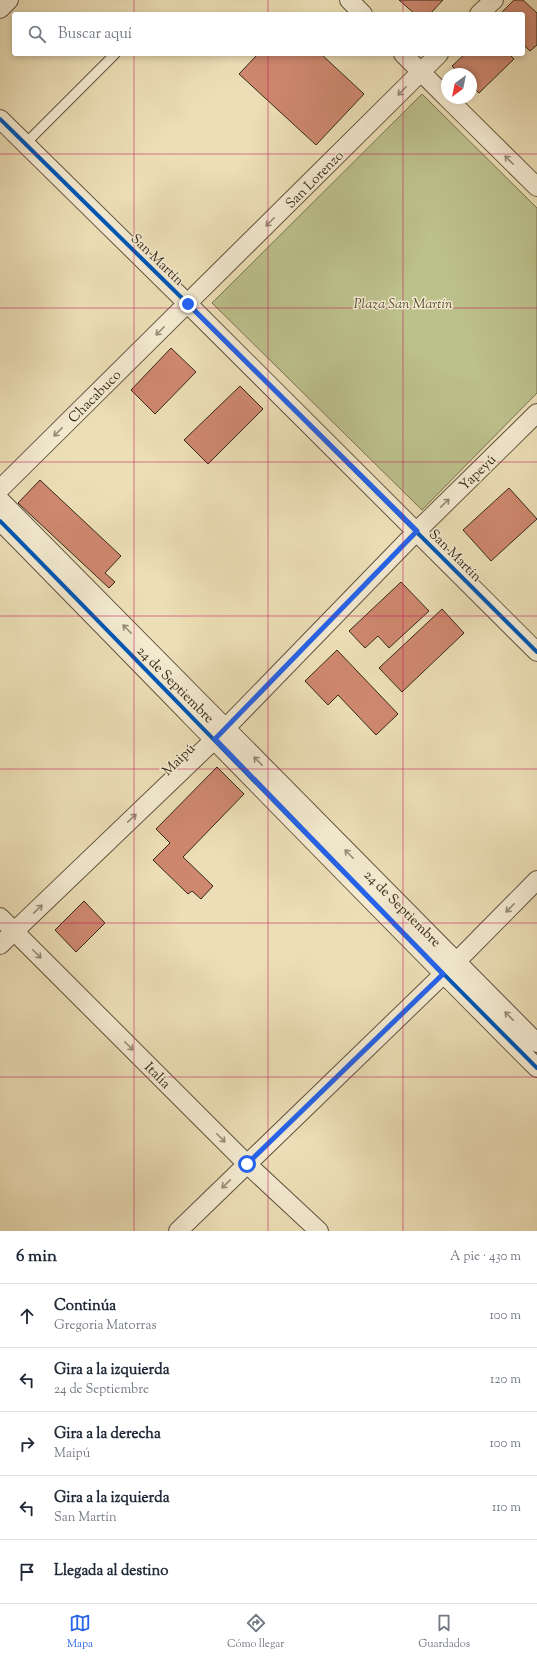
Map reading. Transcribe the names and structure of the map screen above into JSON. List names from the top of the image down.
{
  "streets": {
    "street": [
      "San Lorenzo",
      "San Martín",
      "Chacabuco",
      "Yapeyú",
      "24 de Septiembre",
      "Maipú",
      "Italia"
    ]
  },
  "crossings": [
    ["San Lorenzo", "San Martín"],
    ["San Lorenzo", "Chacabuco"],
    ["San Martín", "Chacabuco"],
    ["San Martín", "Yapeyú"],
    ["San Martín", "Maipú"],
    ["Yapeyú", "Maipú"],
    ["24 de Septiembre", "Maipú"],
    ["Maipú", "Italia"]
  ],
  "one_way": [
    "San Lorenzo",
    "Chacabuco",
    "Yapeyú",
    "Maipú",
    "Italia"
  ],
  "parks": ["Plaza San Martín"],
  "north": "bottom left",
  "page": {
    "search": "Buscar aquí",
    "heading": ["6 min", "A pie · 430 m"],
    "list": [
      ["Continúa", "Gregoria Matorras", "100 m"],
      ["Gira a la izquierda", "24 de Septiembre", "120 m"],
      ["Gira a la derecha", "Maipú", "100 m"],
      ["Gira a la izquierda", "San Martín", "110 m"],
      "Llegada al destino"
    ],
    "nav": ["Mapa", "Cómo llegar", "Guardados"]
  }
}
